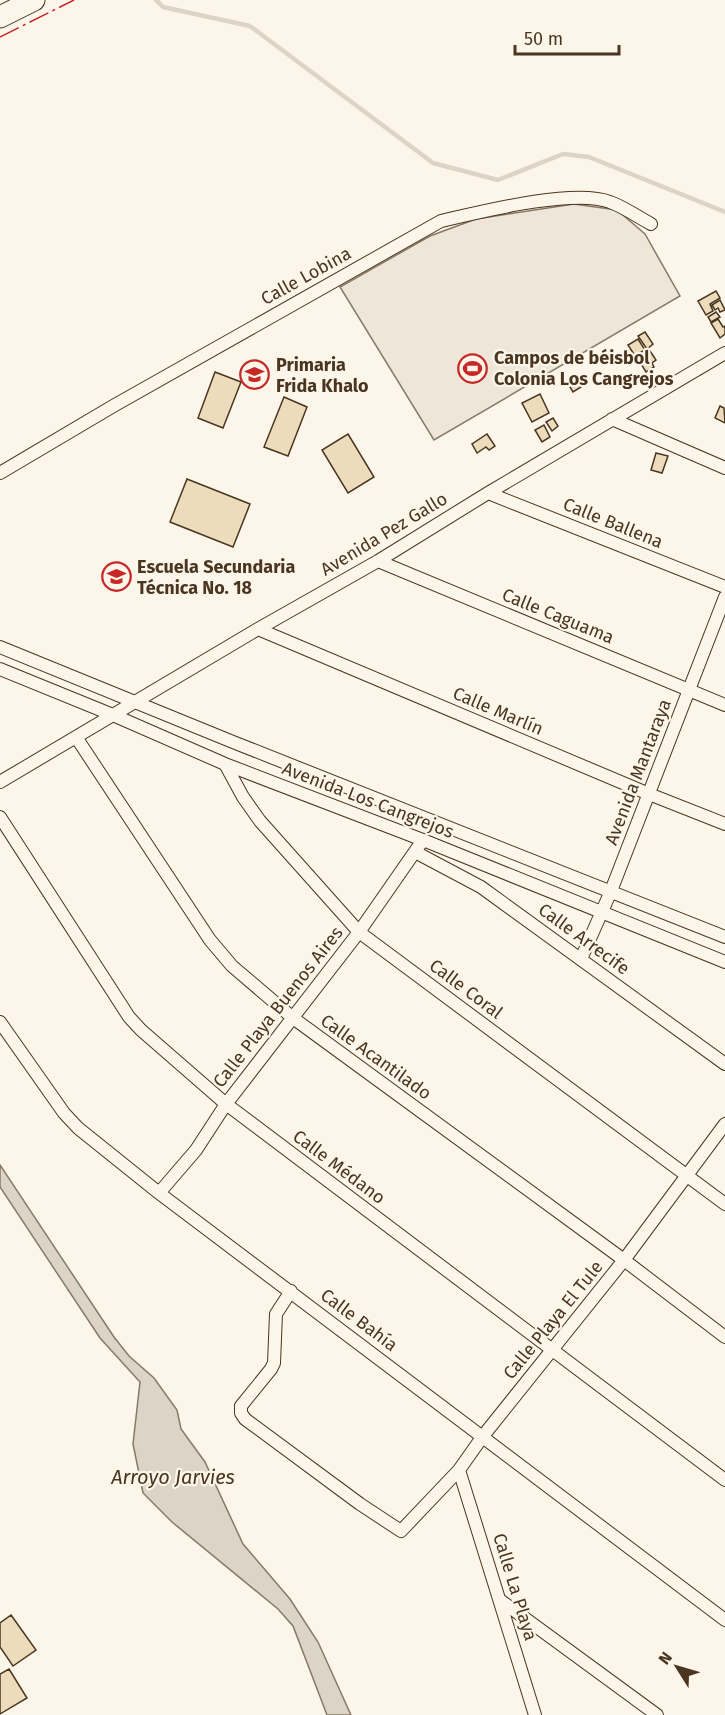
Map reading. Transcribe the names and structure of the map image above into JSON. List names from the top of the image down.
{
  "streets": {
    "street": [
      "Calle Lobina",
      "Calle Ballena",
      "Avenida Pez Gallo",
      "Calle Caguama",
      "Calle Marlín",
      "Avenida Mantaraya",
      "Avenida Los Cangrejos",
      "Calle Arrecife",
      "Calle Coral",
      "Calle Playa Buenos Aires",
      "Calle Acantilado",
      "Calle Médano",
      "Calle Bahía",
      "Calle Playa El Tule",
      "Calle La Playa"
    ]
  },
  "crossings": [
    ["Calle Ballena", "Avenida Pez Gallo"],
    ["Avenida Pez Gallo", "Calle Caguama"],
    ["Avenida Pez Gallo", "Calle Marlín"],
    ["Avenida Pez Gallo", "Avenida Los Cangrejos"],
    ["Avenida Pez Gallo", "Calle Acantilado"],
    ["Calle Caguama", "Avenida Mantaraya"],
    ["Calle Marlín", "Avenida Mantaraya"],
    ["Avenida Mantaraya", "Avenida Los Cangrejos"],
    ["Avenida Mantaraya", "Calle Arrecife"],
    ["Avenida Los Cangrejos", "Calle Coral"],
    ["Avenida Los Cangrejos", "Calle Playa Buenos Aires"],
    ["Calle Arrecife", "Calle Playa Buenos Aires"],
    ["Calle Coral", "Calle Playa Buenos Aires"],
    ["Calle Coral", "Calle Playa El Tule"],
    ["Calle Playa Buenos Aires", "Calle Acantilado"],
    ["Calle Playa Buenos Aires", "Calle Médano"],
    ["Calle Playa Buenos Aires", "Calle Bahía"],
    ["Calle Acantilado", "Calle Playa El Tule"],
    ["Calle Médano", "Calle Playa El Tule"],
    ["Calle Bahía", "Calle Playa El Tule"],
    ["Calle Playa El Tule", "Calle La Playa"]
  ],
  "water": ["Arroyo Jarvies"],
  "places": {
    "sports": ["Campos de béisbol Colonia Los Cangrejos"],
    "school or university": ["Primaria Frida Khalo", "Escuela Secundaria Técnica No. 18"]
  },
  "scale_bar": "50 m",
  "north": "top left"
}
